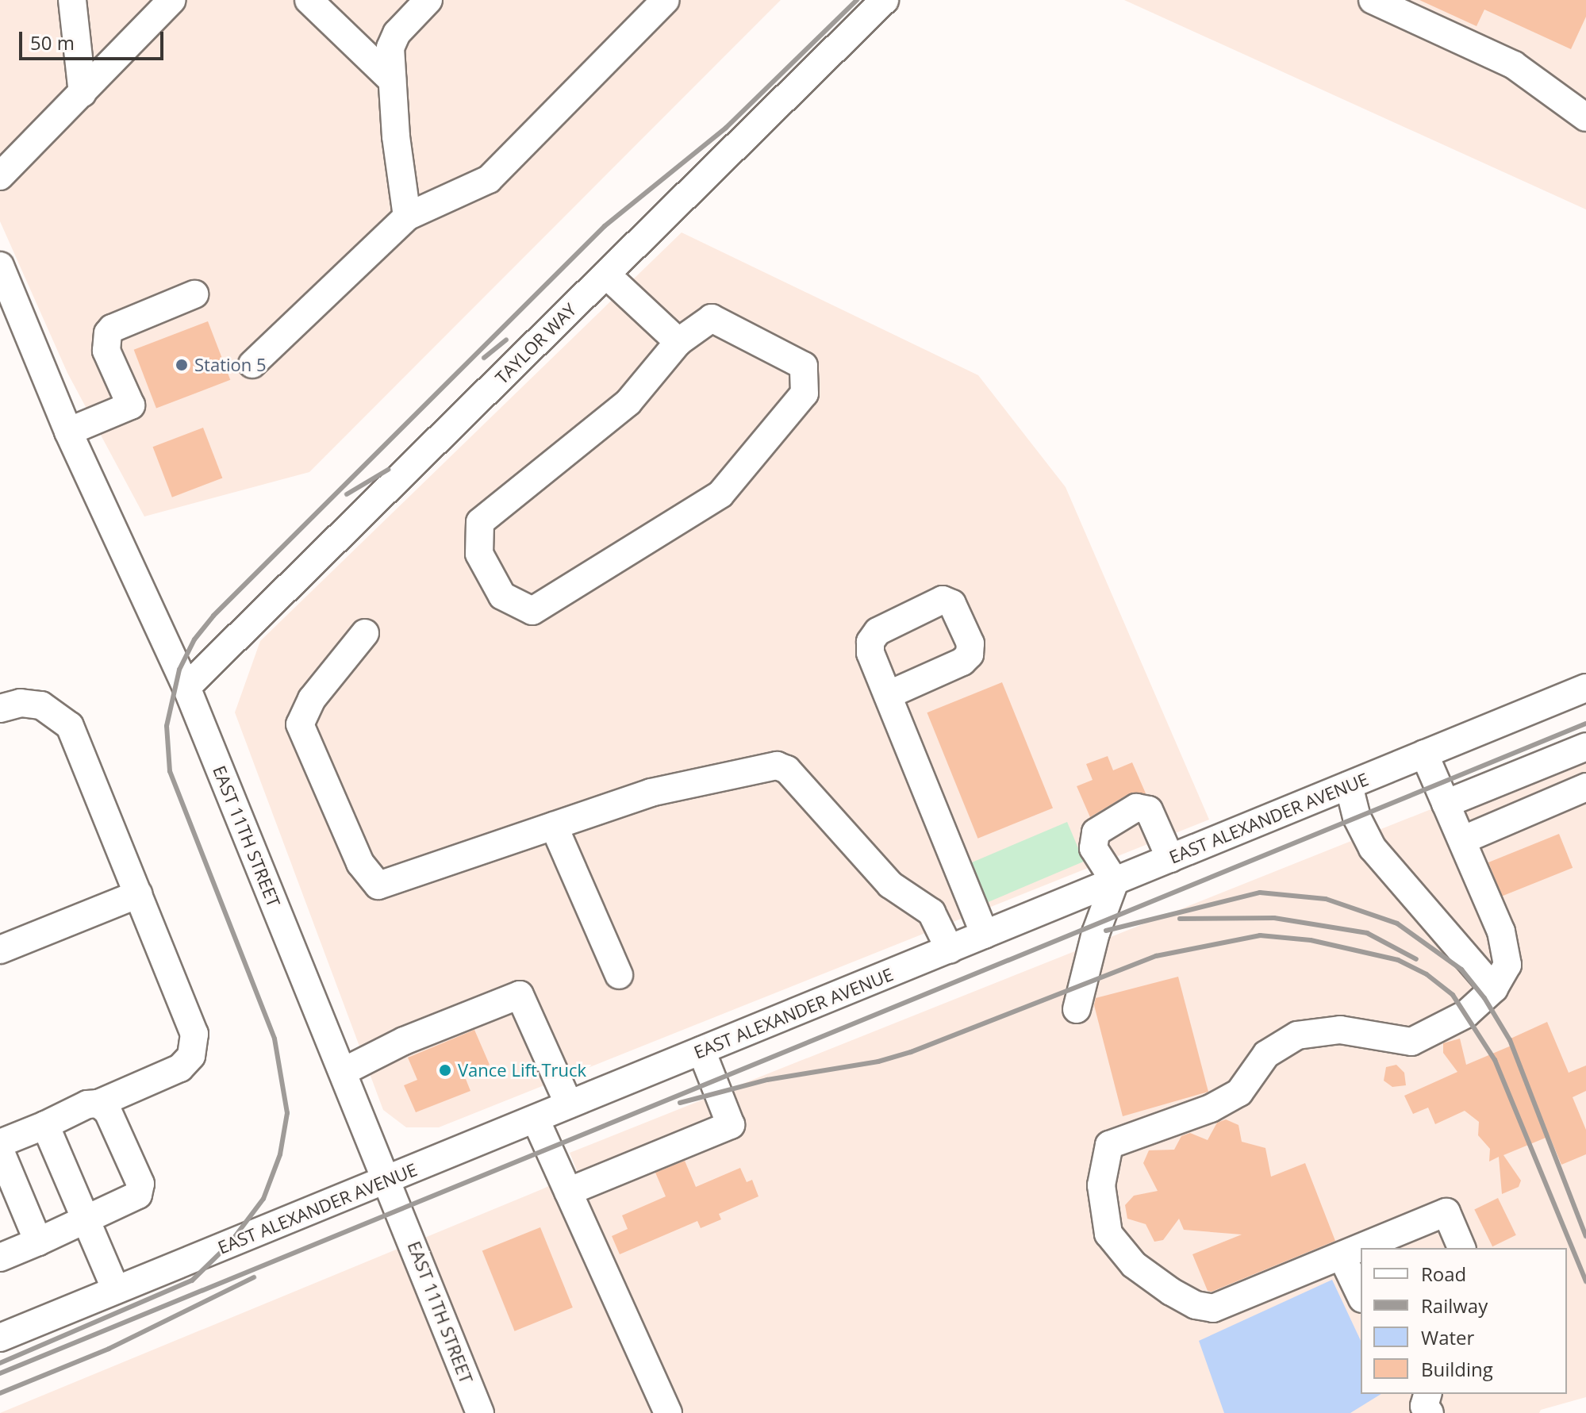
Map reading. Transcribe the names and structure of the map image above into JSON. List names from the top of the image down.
{
  "streets": {
    "street": ["TAYLOR WAY", "EAST ALEXANDER AVENUE", "EAST 11TH STREET"]
  },
  "crossings": [
    ["TAYLOR WAY", "EAST 11TH STREET"],
    ["EAST ALEXANDER AVENUE", "EAST 11TH STREET"]
  ],
  "places": ["Station 5", "Vance Lift Truck"],
  "legend": [
    "Road",
    "Railway",
    "Water",
    "Building"
  ],
  "scale_bar": "50 m"
}
